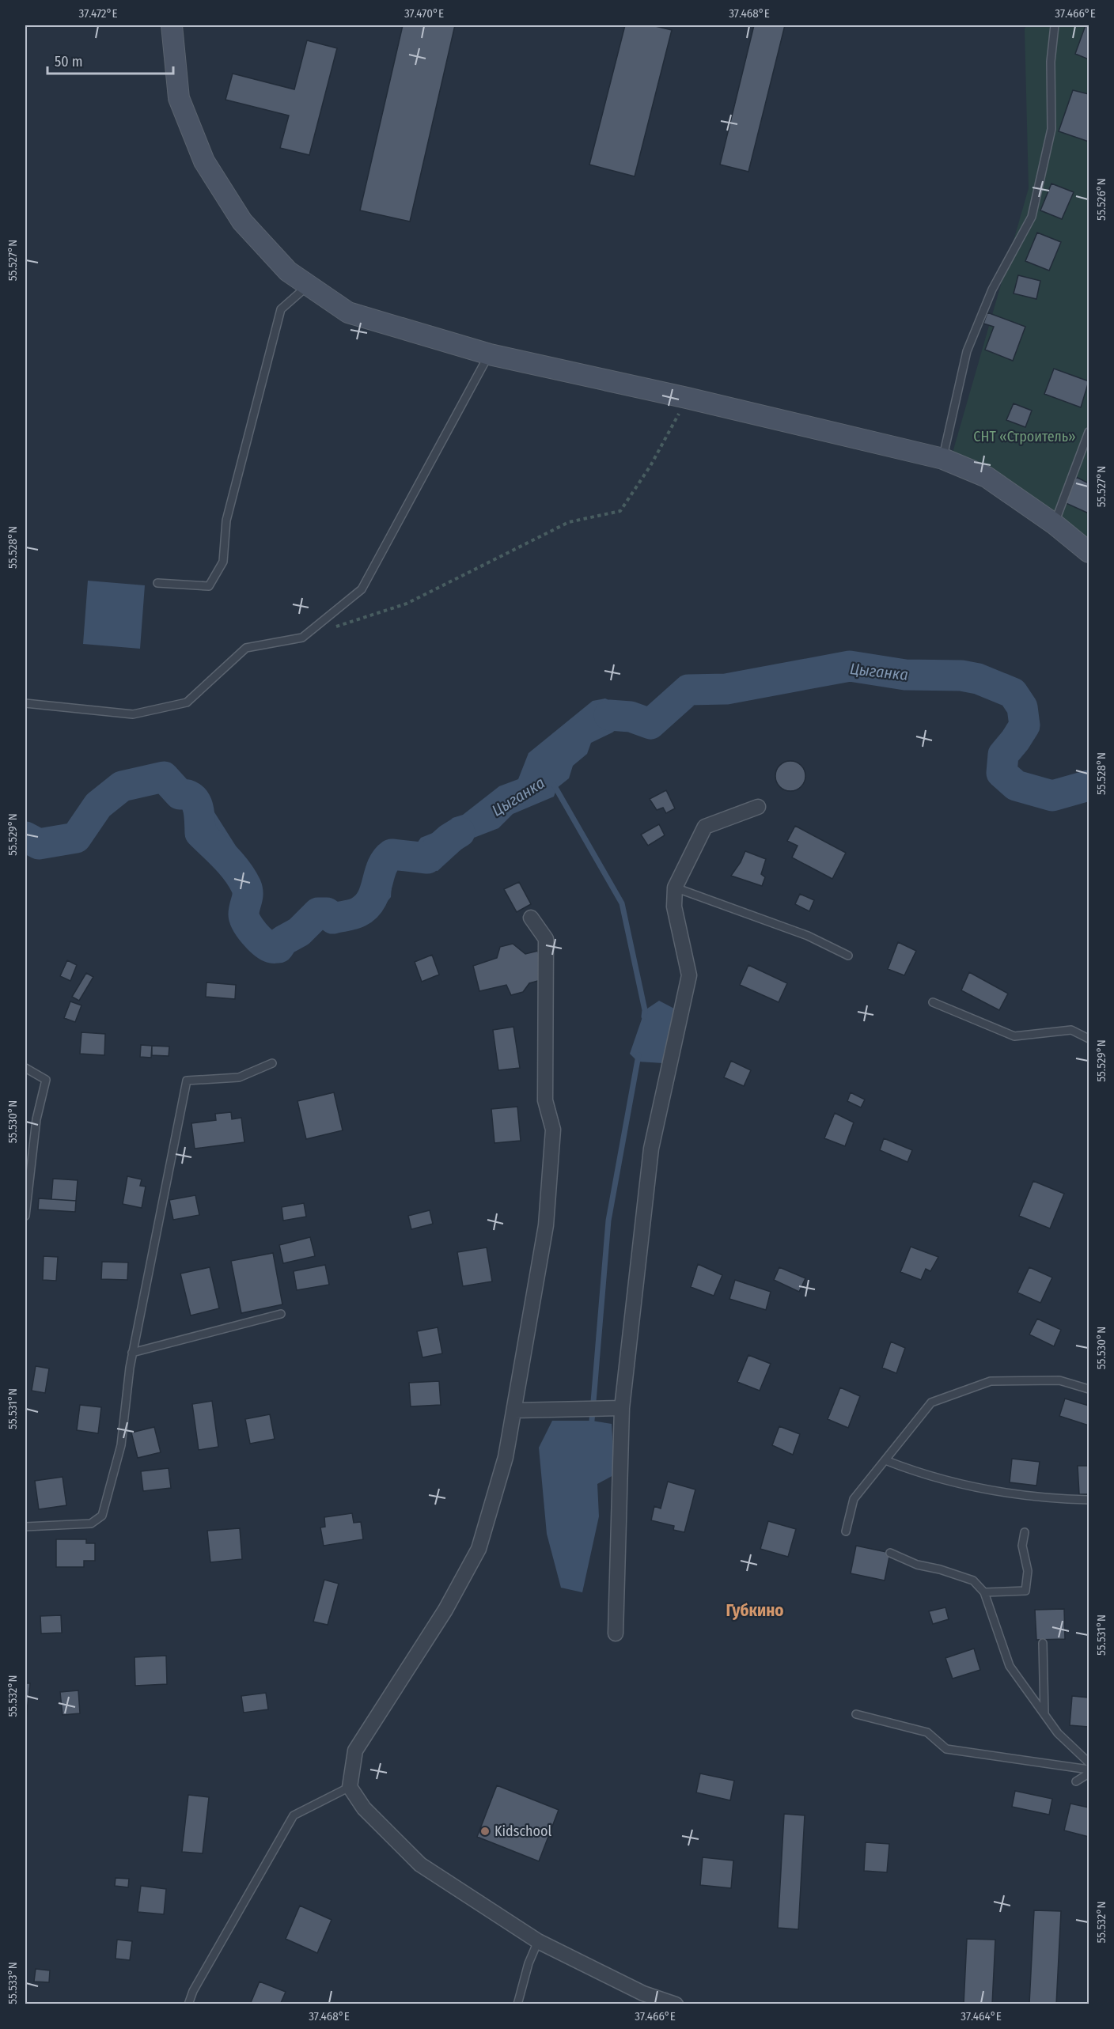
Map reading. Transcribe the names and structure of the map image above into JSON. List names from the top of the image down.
{
  "districts": ["Губкино"],
  "water": ["Цыганка"],
  "parks": ["СНТ «Строитель»"],
  "places": ["Kidschool"],
  "scale_bar": "50 m",
  "coordinates": [
    "37.472°E",
    "37.470°E",
    "37.468°E",
    "37.466°E",
    "55.526°N",
    "55.527°N",
    "55.528°N",
    "55.529°N",
    "55.530°N",
    "55.531°N",
    "55.532°N",
    "55.533°N",
    "37.464°E"
  ]
}
